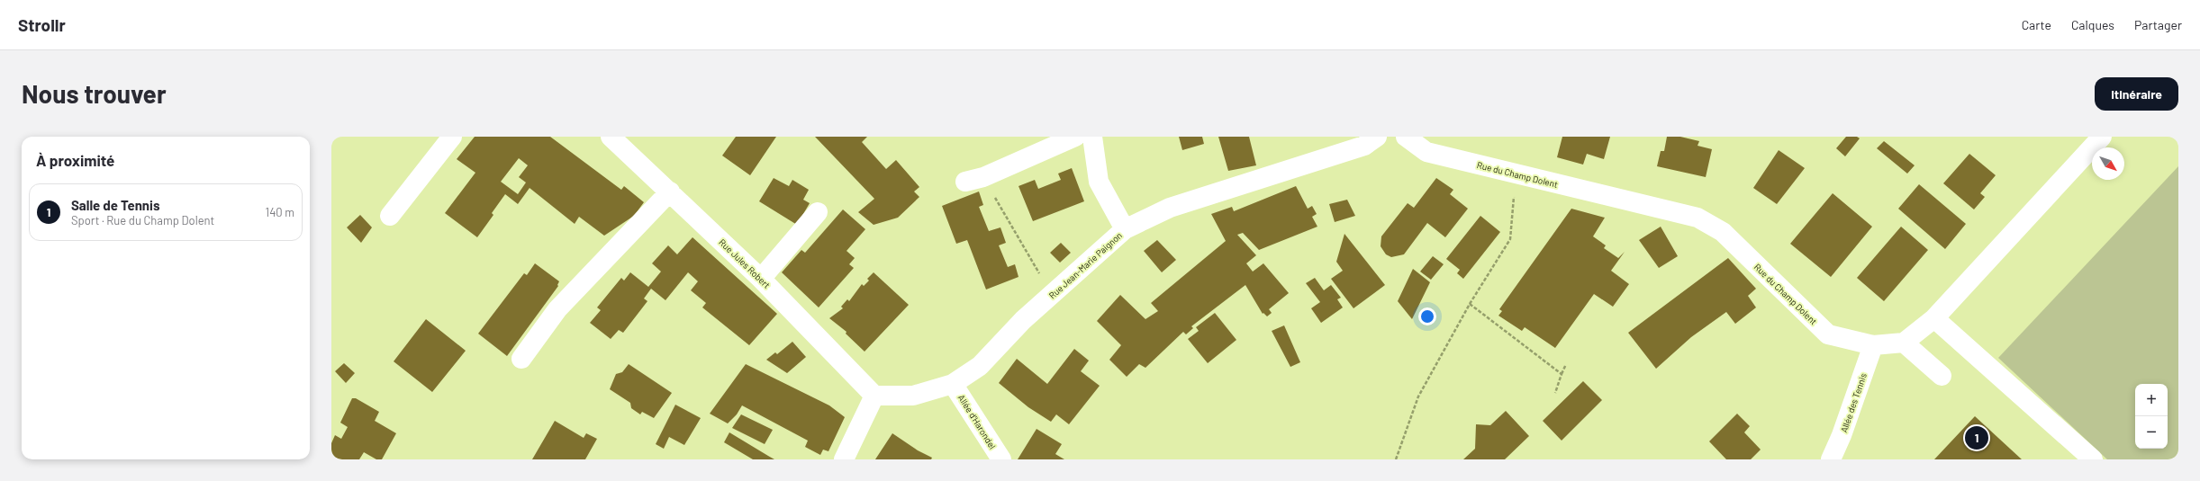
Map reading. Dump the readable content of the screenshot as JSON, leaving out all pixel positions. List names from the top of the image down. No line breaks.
{"streets":{"street":["Rue du Champ Dolent","Rue Jules Robert","Rue Jean-Marie Paignon","Allée des Tennis","Allée d'Harondel"]},"crossings":[["Rue du Champ Dolent","Allée des Tennis"],["Rue Jules Robert","Rue Jean-Marie Paignon"],["Rue Jean-Marie Paignon","Allée d'Harondel"]],"north":"bottom right","page":{"header":"Strollr","nav":["Carte","Calques","Partager"],"buttons":"Itinéraire","title":"Nous trouver","heading":"À proximité","list":[{"mark":"1","name":"Salle de Tennis","note":"Sport · Rue du Champ Dolent","value":"140 m"}],"map_buttons":["+","−"],"pins":"1"}}
